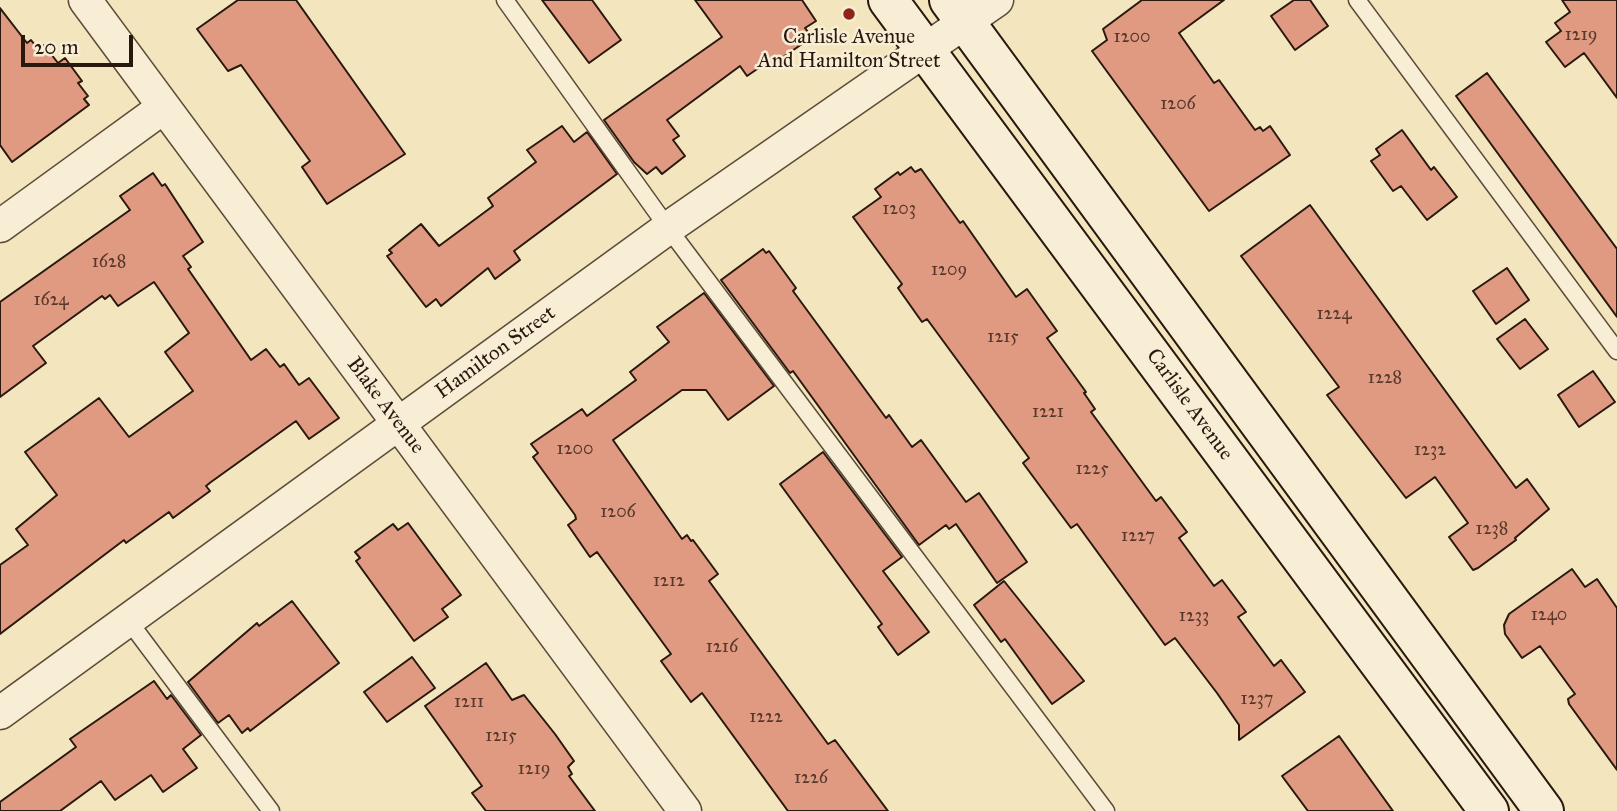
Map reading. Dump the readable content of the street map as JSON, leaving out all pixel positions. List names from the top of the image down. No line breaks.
{"streets":{"street":["Hamilton Street","Carlisle Avenue","Blake Avenue"]},"crossings":[["Hamilton Street","Carlisle Avenue"],["Hamilton Street","Blake Avenue"]],"places":["Carlisle Avenue And Hamilton Street"],"house_numbers":["1219","1200","1206","1203","1628","1209","1624","1224","1215","1228","1221","1200","1232","1225","1206","1238","1227","1212","1240","1233","1216","1237","1211","1222","1215","1219","1226"],"scale_bar":"20 m"}
